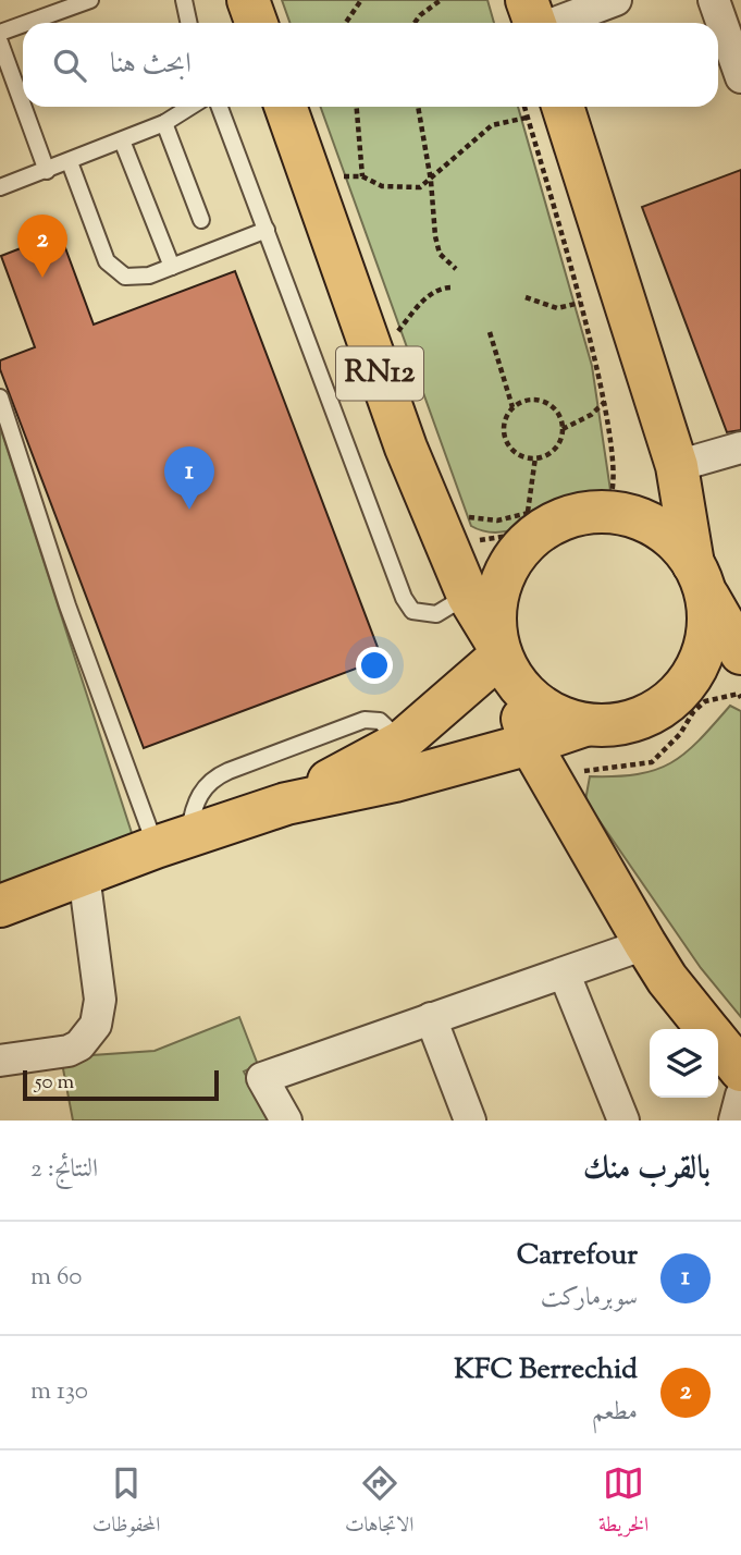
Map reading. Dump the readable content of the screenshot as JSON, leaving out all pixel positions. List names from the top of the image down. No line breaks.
{"streets":{"main road":["RN12"]},"scale_bar":"50 m","page":{"search":"ابحث هنا","pins":["2","1"],"scale":"50 m","heading":["بالقرب منك","النتائج: 2"],"list":[{"mark":"1","name":"Carrefour","note":"سوبرماركت","value":"60 m"},{"mark":"2","name":"KFC Berrechid","note":"مطعم","value":"130 m"}],"nav":["الخريطة","الاتجاهات","المحفوظات"]}}
